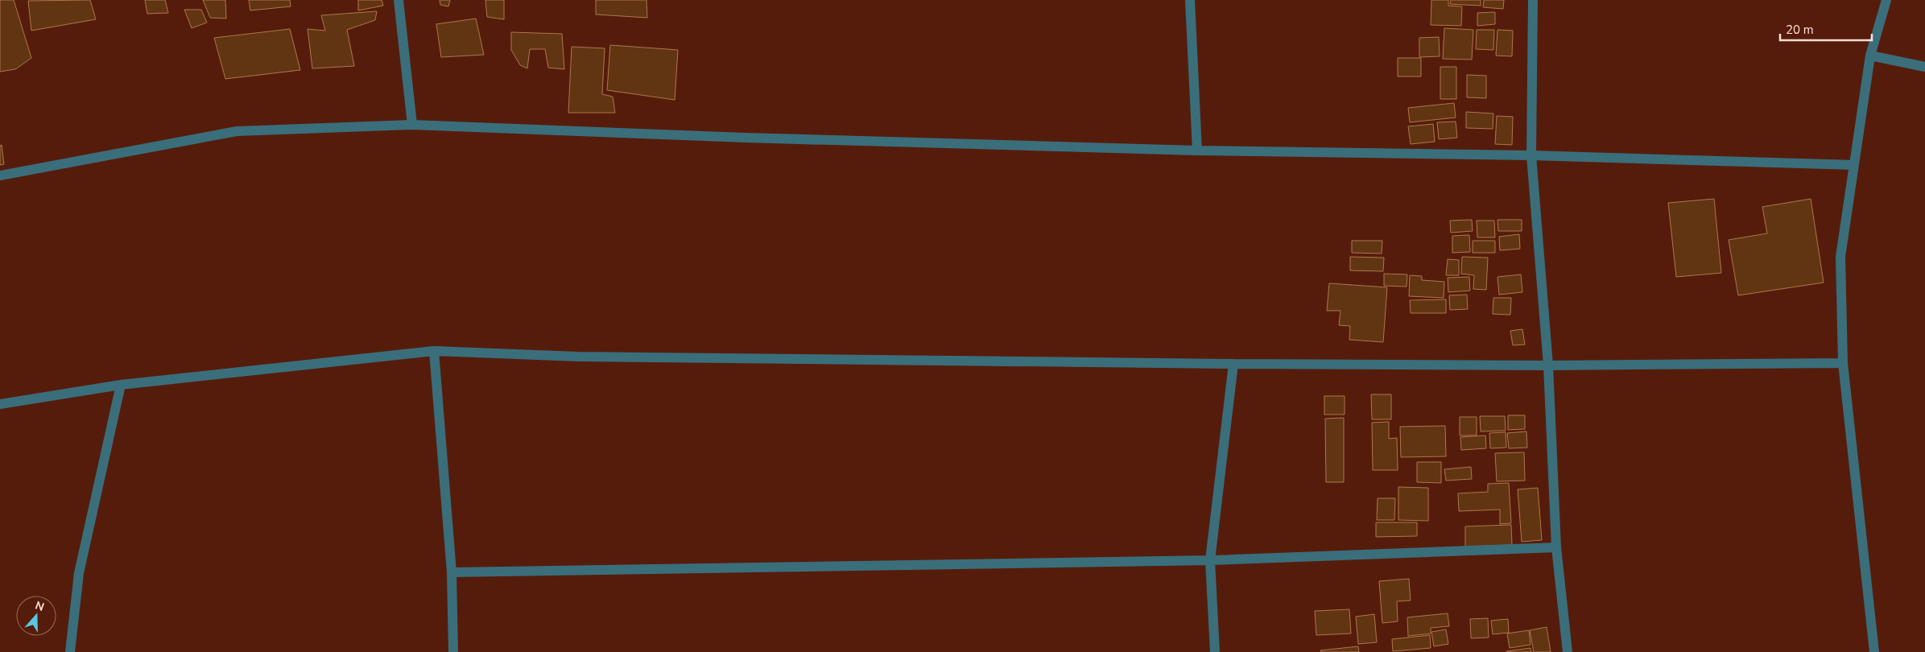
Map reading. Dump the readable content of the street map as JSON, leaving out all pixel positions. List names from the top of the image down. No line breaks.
{"scale_bar":"20 m","north":"top"}
